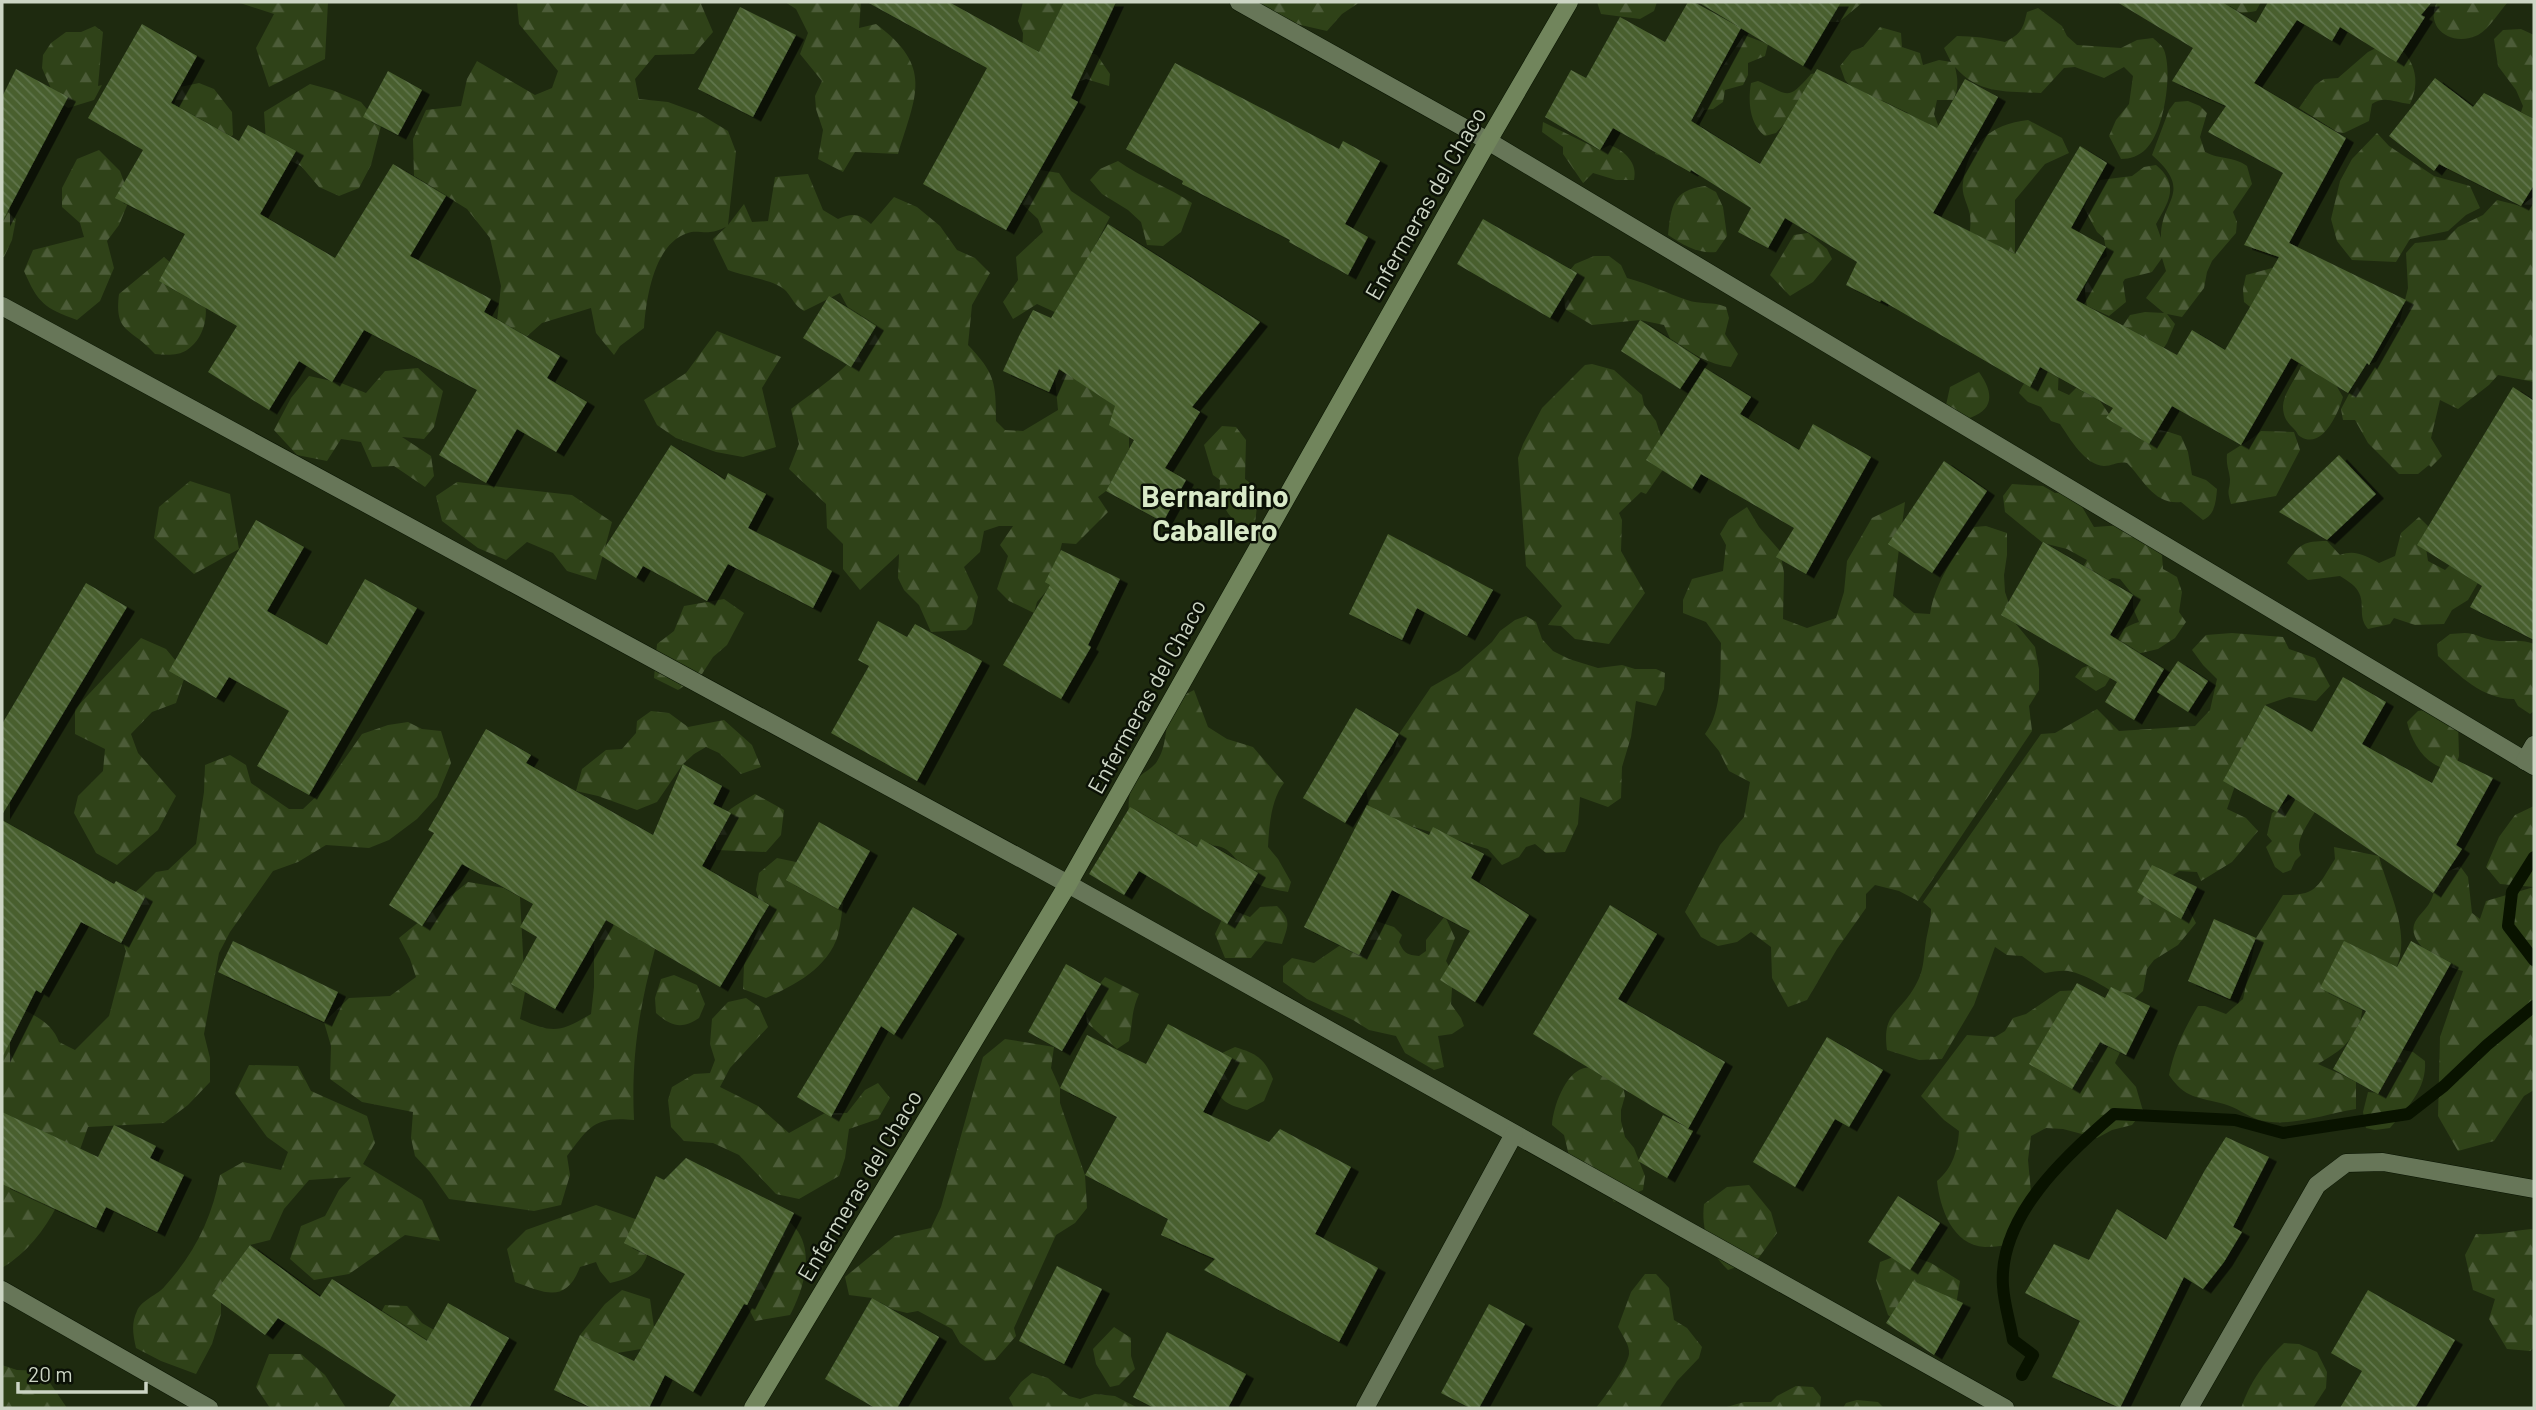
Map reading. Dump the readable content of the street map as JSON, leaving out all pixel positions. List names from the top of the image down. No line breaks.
{"streets":{"main road":["Enfermeras del Chaco"]},"districts":["Bernardino Caballero"],"scale_bar":"20 m"}
